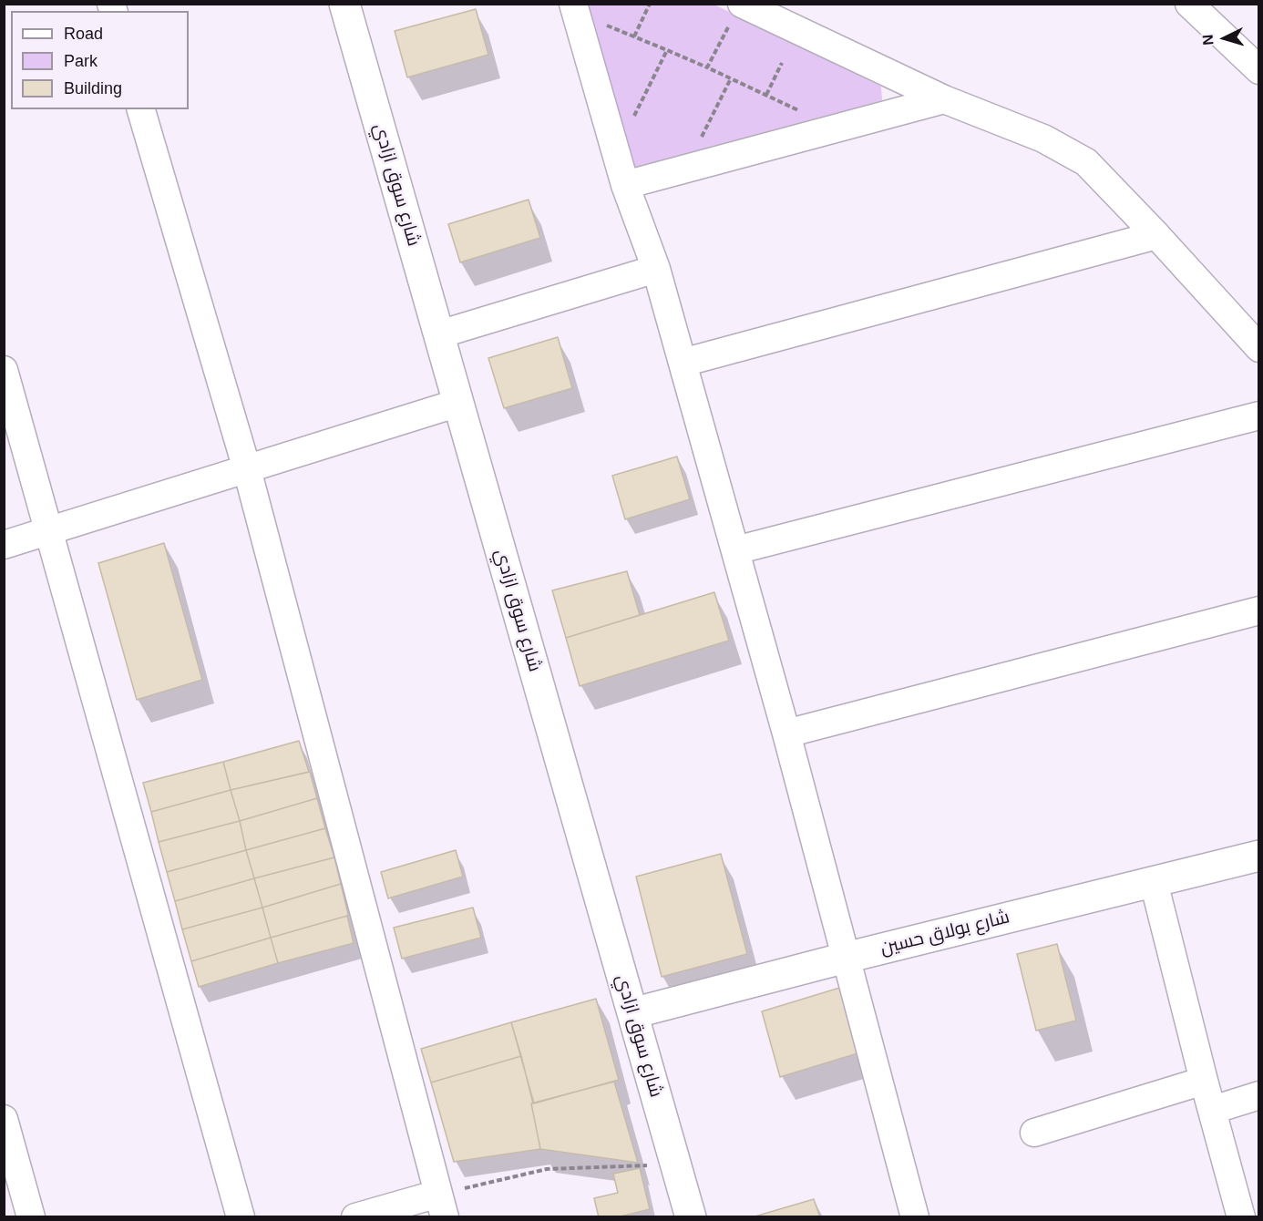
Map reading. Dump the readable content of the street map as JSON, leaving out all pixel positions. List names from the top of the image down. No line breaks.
{"streets":{"street":["شارع سوق ازادي","شارع بولاق حسين"]},"crossings":[["شارع سوق ازادي","شارع بولاق حسين"]],"legend":["Road","Park","Building"],"north":"left"}
